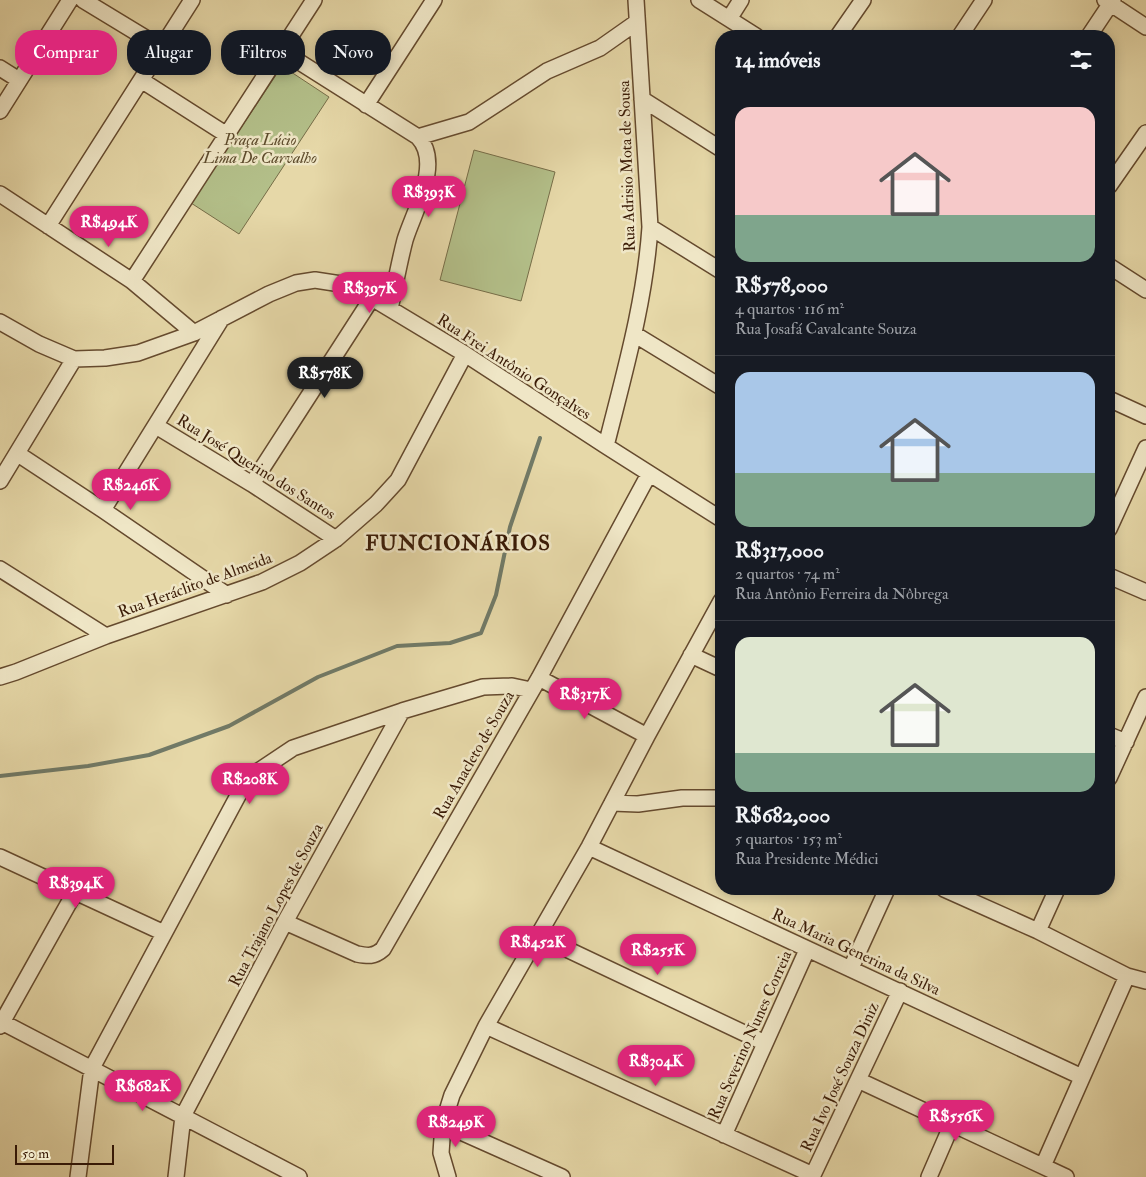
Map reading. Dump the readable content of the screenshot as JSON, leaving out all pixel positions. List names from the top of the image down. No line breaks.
{"streets":{"street":["Rua Adrisio Mota de Sousa","Rua Frei Antônio Gonçalves","Rua José Querino dos Santos","Rua Heráclito de Almeida","Rua Anacleto de Souza","Rua Trajano Lopes de Souza","Rua Maria Generina da Silva","Rua Severino Nunes Correia","Rua Ivo José Souza Diniz"]},"crossings":[["Rua Adrisio Mota de Sousa","Rua Frei Antônio Gonçalves"],["Rua Frei Antônio Gonçalves","Rua Heráclito de Almeida"],["Rua Frei Antônio Gonçalves","Rua Anacleto de Souza"],["Rua José Querino dos Santos","Rua Heráclito de Almeida"],["Rua Anacleto de Souza","Rua Trajano Lopes de Souza"],["Rua Maria Generina da Silva","Rua Severino Nunes Correia"],["Rua Maria Generina da Silva","Rua Ivo José Souza Diniz"]],"districts":["FUNCIONÁRIOS"],"parks":["Praça Lúcio Lima De Carvalho"],"scale_bar":"50 m","page":{"chip":["Comprar","Alugar","Filtros","Novo"],"heading":"14 imóveis","list":[{"name":"R$578,000","note":"4 quartos · 116 m² · Rua Josafá Cavalcante Souza"},{"name":"R$317,000","note":"2 quartos · 74 m² · Rua Antônio Ferreira da Nôbrega"},{"name":"R$682,000","note":"5 quartos · 153 m² · Rua Presidente Médici"}],"price":["R$393K","R$494K","R$397K","R$578K","R$246K","R$317K","R$208K","R$394K","R$452K","R$255K","R$304K","R$682K","R$556K","R$249K"],"scale":"50 m"}}
